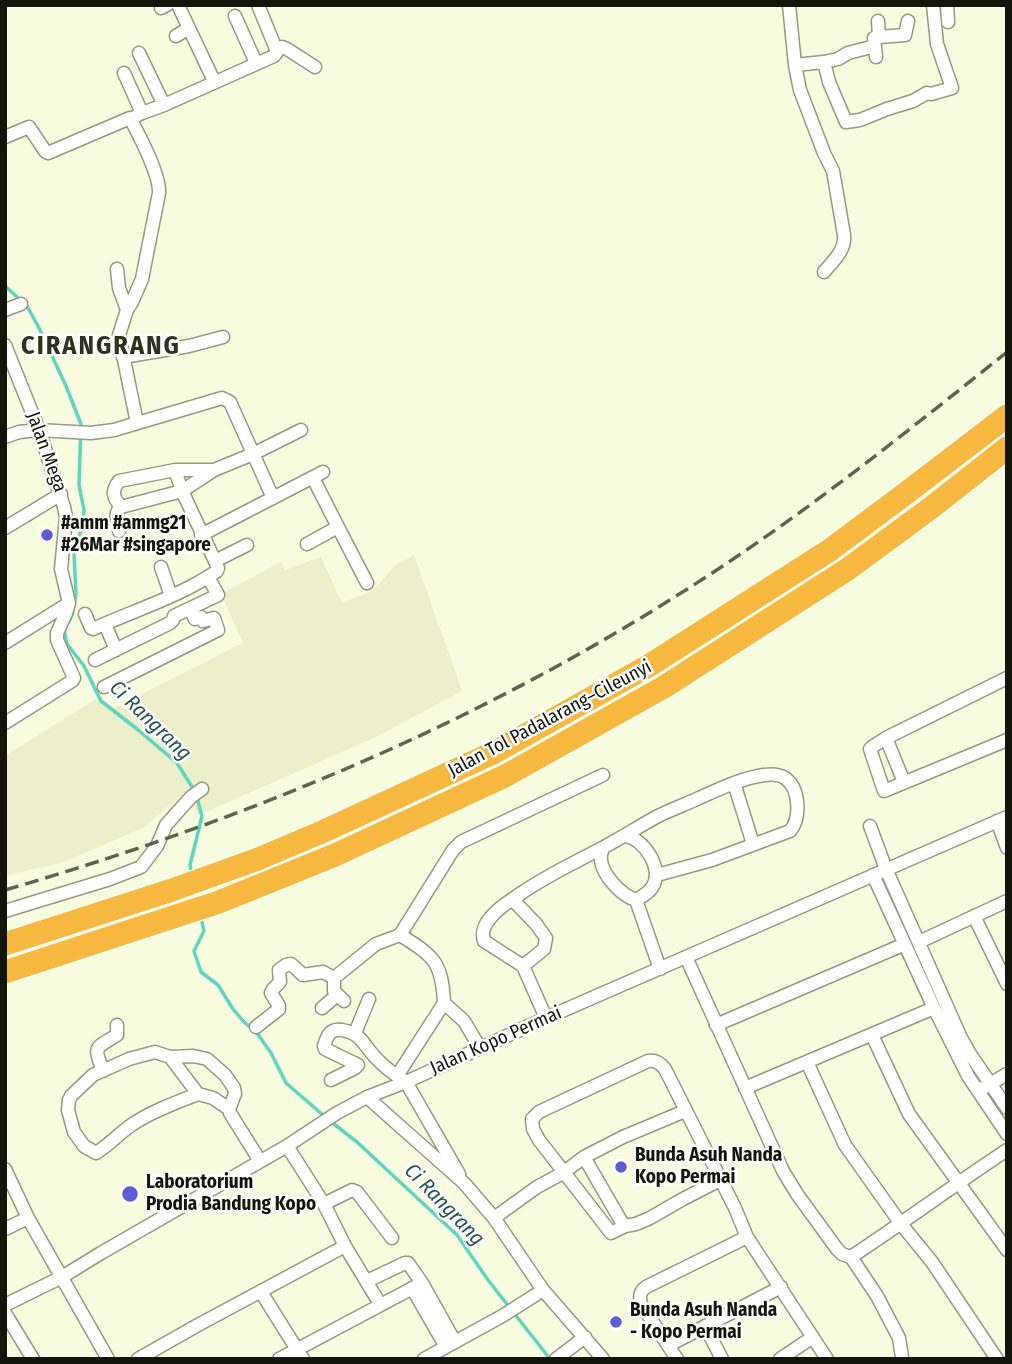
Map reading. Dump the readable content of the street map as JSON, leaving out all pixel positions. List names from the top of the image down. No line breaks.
{"streets":{"highway":["Jalan Tol Padalarang–Cileunyi"],"street":["Jalan Mega","Jalan Kopo Permai"]},"districts":["CIRANGRANG"],"water":["Ci Rangrang"],"places":["#amm #ammg21 #26Mar #singapore","Bunda Asuh Nanda Kopo Permai","Laboratorium Prodia Bandung Kopo","Bunda Asuh Nanda - Kopo Permai"]}
